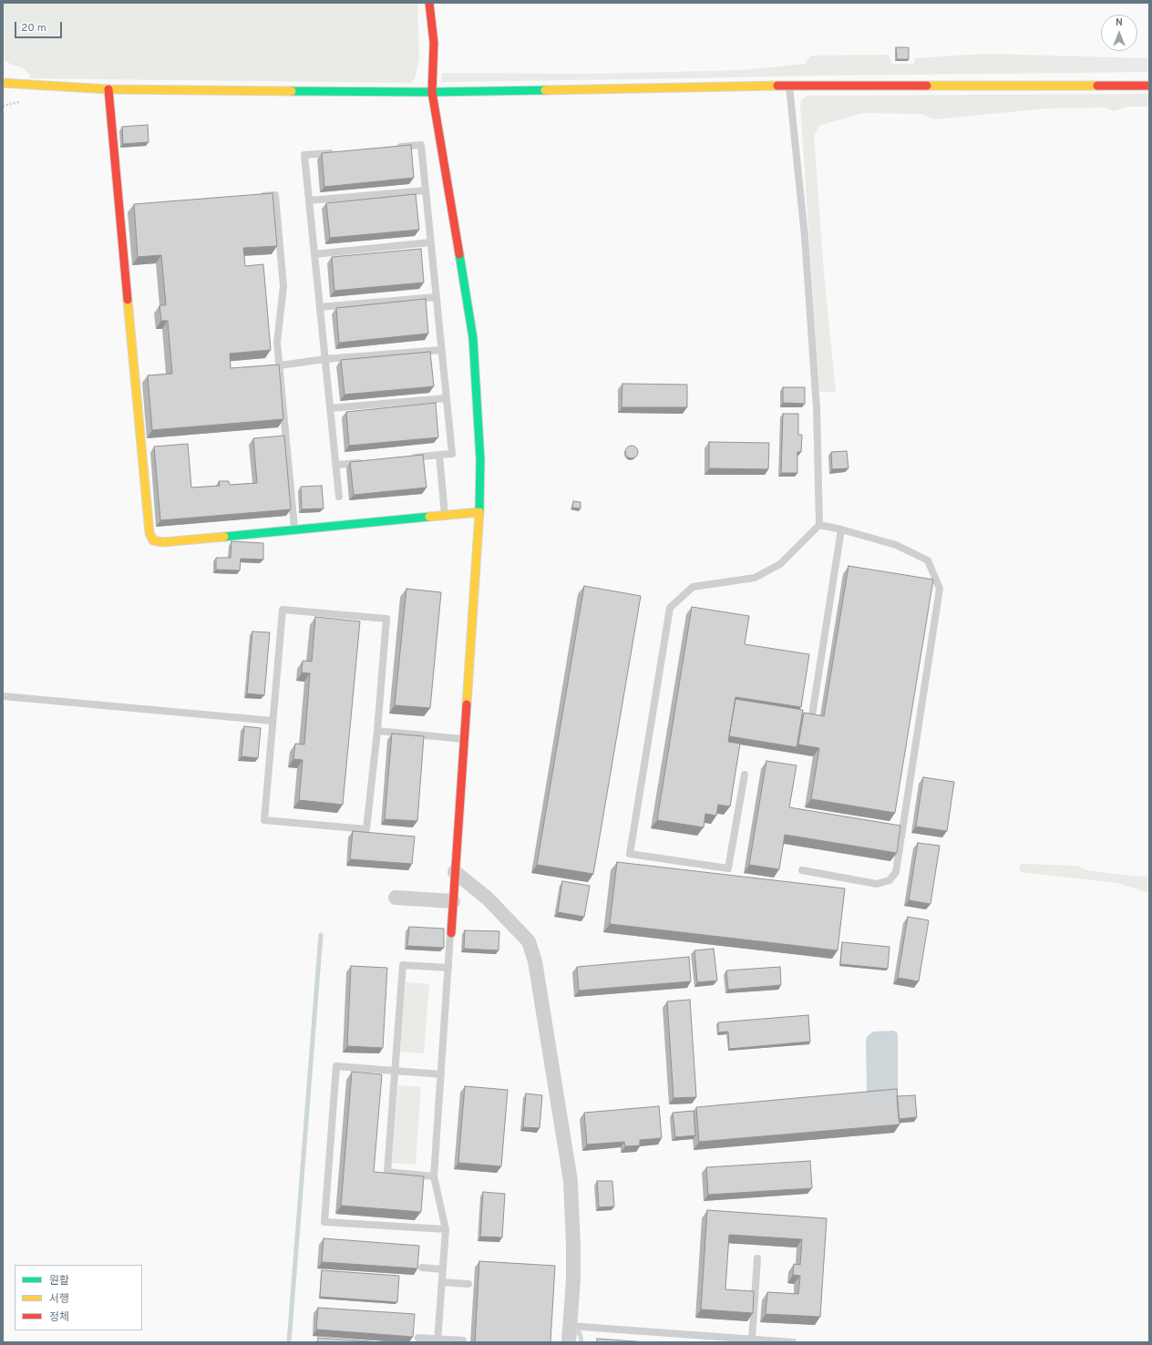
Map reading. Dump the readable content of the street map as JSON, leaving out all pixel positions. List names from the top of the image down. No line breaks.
{"legend":["원활","서행","정체"],"scale_bar":"20 m","north":"top"}
